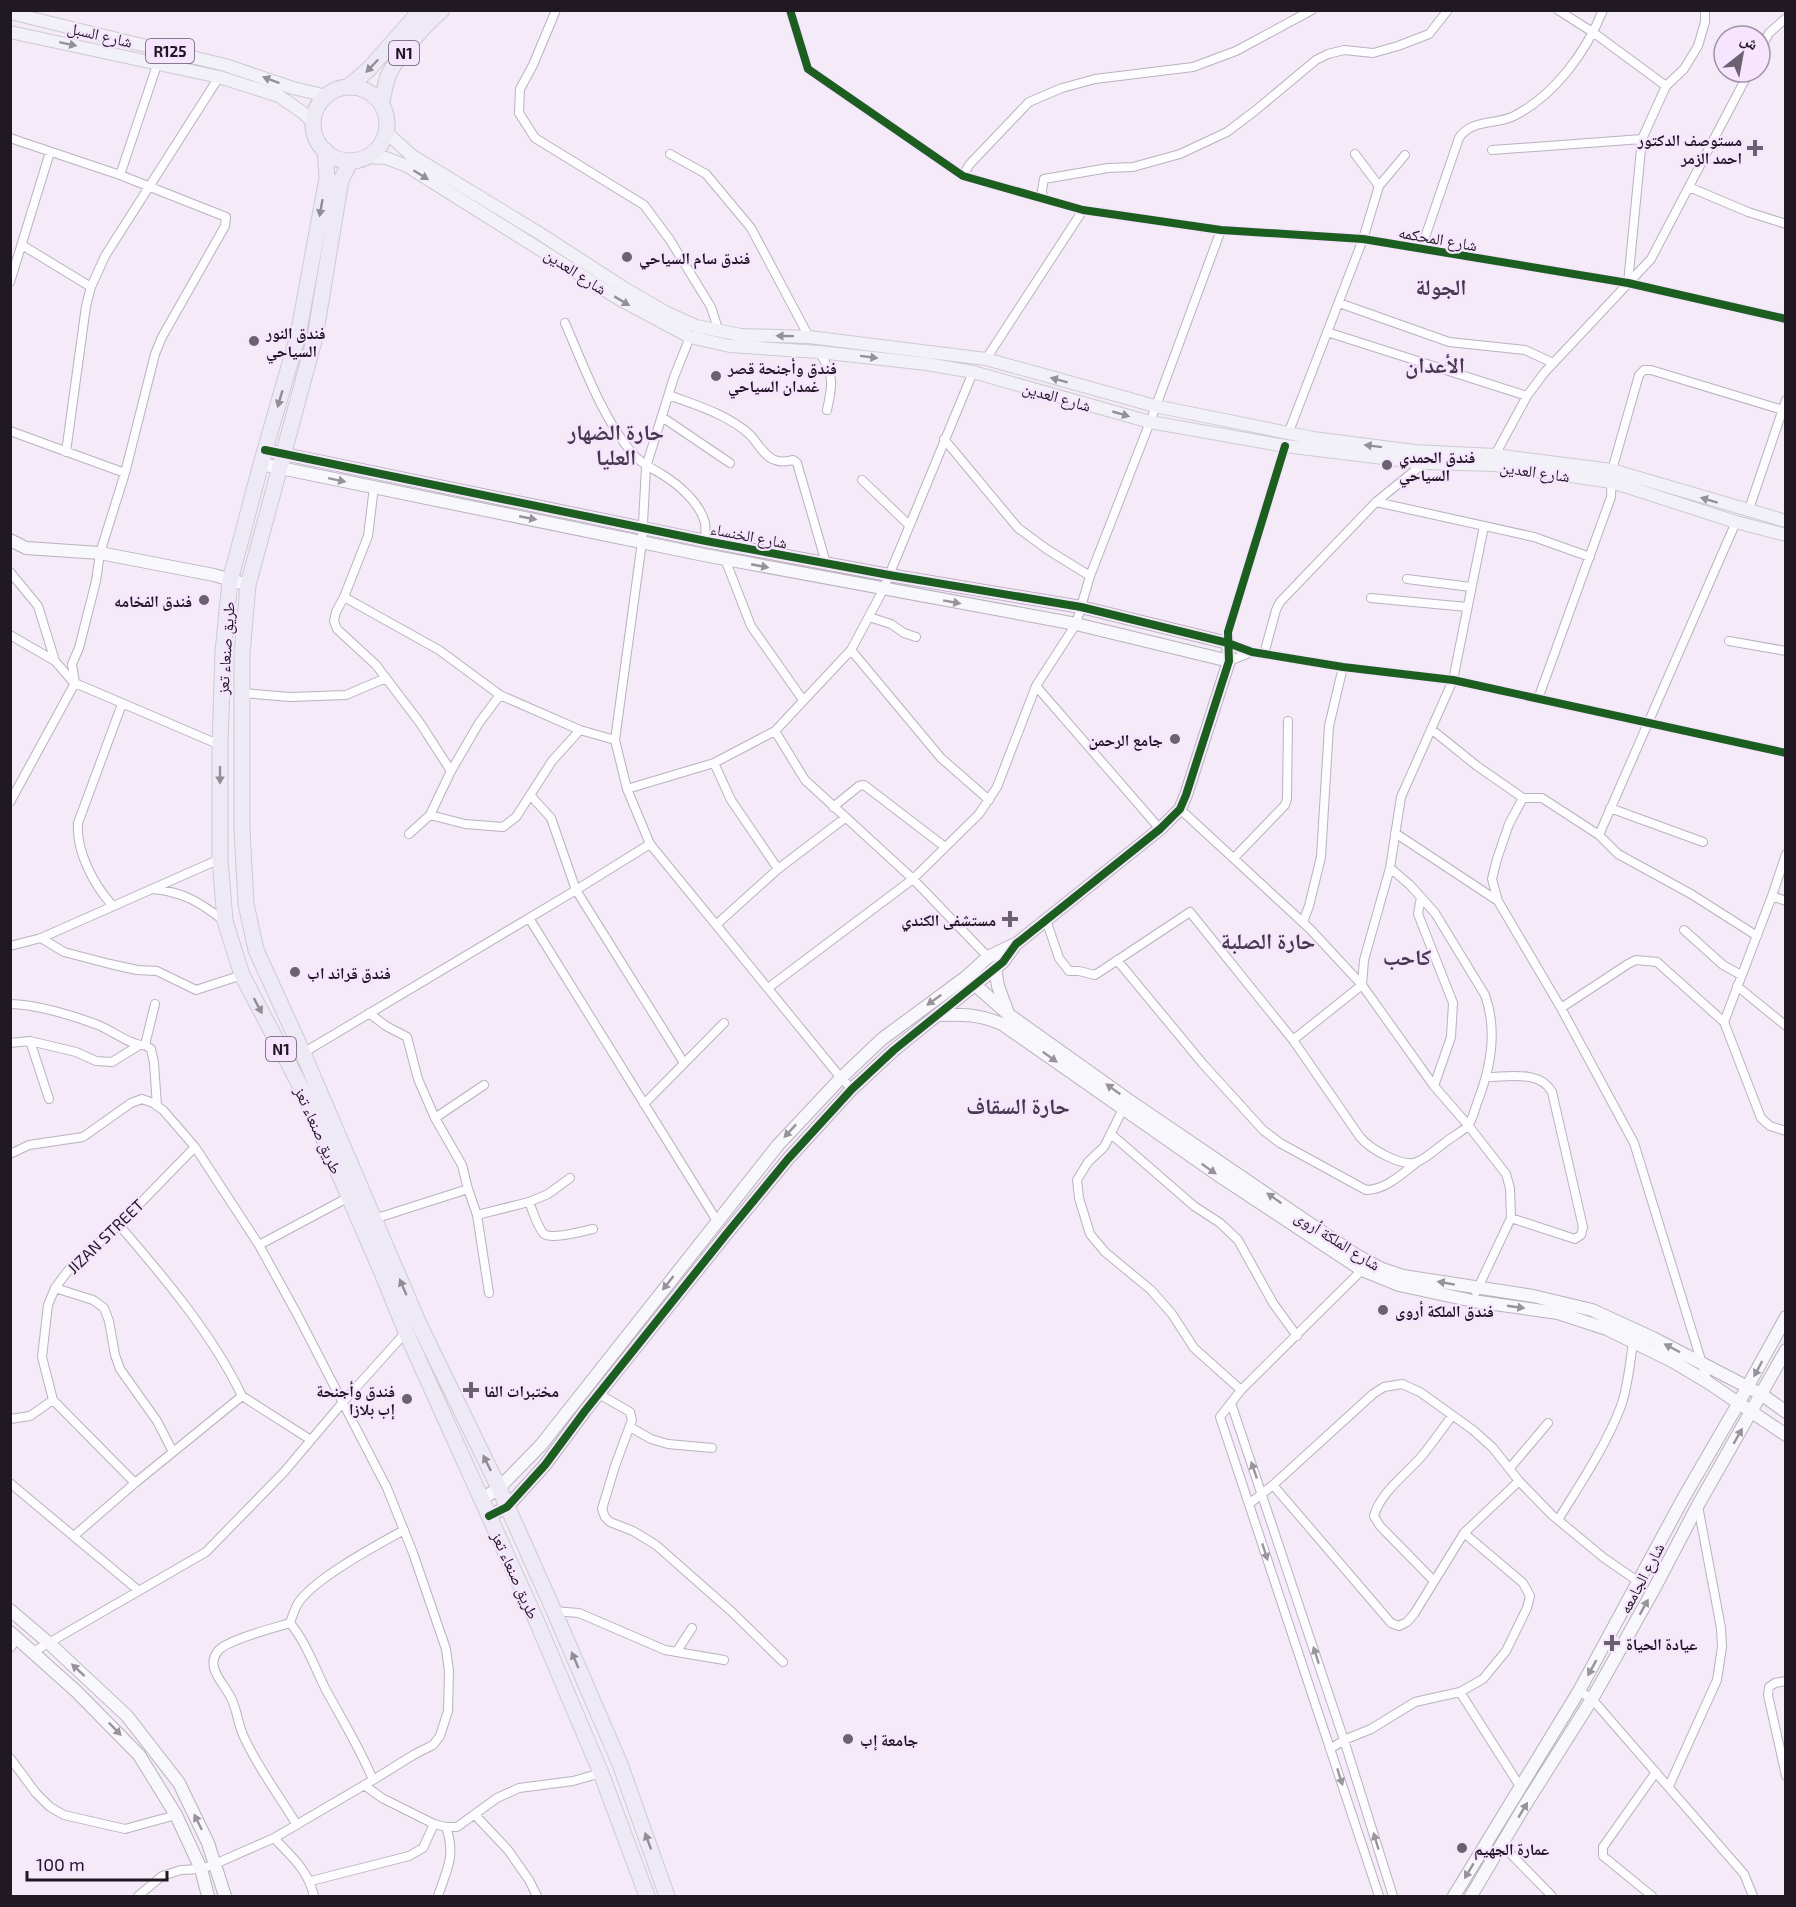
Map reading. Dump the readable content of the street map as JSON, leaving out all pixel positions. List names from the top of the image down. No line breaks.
{"streets":{"highway":["N1","طريق صنعاء تعز"],"main road":["شارع السبل","R125","شارع العدين"],"street":["شارع المحكمه","شارع الخنساء","JIZAN STREET","شارع الملكة أروى","شارع الجامعه"]},"crossings":[["شارع السبل","N1"],["شارع السبل","شارع العدين"],["شارع السبل","طريق صنعاء تعز"],["N1","شارع العدين"],["N1","طريق صنعاء تعز"],["شارع العدين","طريق صنعاء تعز"],["شارع الخنساء","طريق صنعاء تعز"],["شارع الملكة أروى","شارع الجامعه"]],"districts":["الجولة","الأعدان","حارة الضهار العليا","حارة الصلبة","كاحب","حارة السقاف"],"places":{"health":["مستوصف الدكتور احمد الزمر","مستشفى الكندي","مختبرات الفا","عيادة الحياة"],"other":["فندق سام السياحي","فندق النور السياحي","فندق وأجنحة قصر غمدان السياحي","فندق الحمدي السياحي","فندق الفخامه","جامع الرحمن","فندق قراند اب","فندق الملكة أروى","فندق وأجنحة إب بلازا","جامعة إب","عمارة الجهيم"]},"scale_bar":"100 m","north":"top right"}
